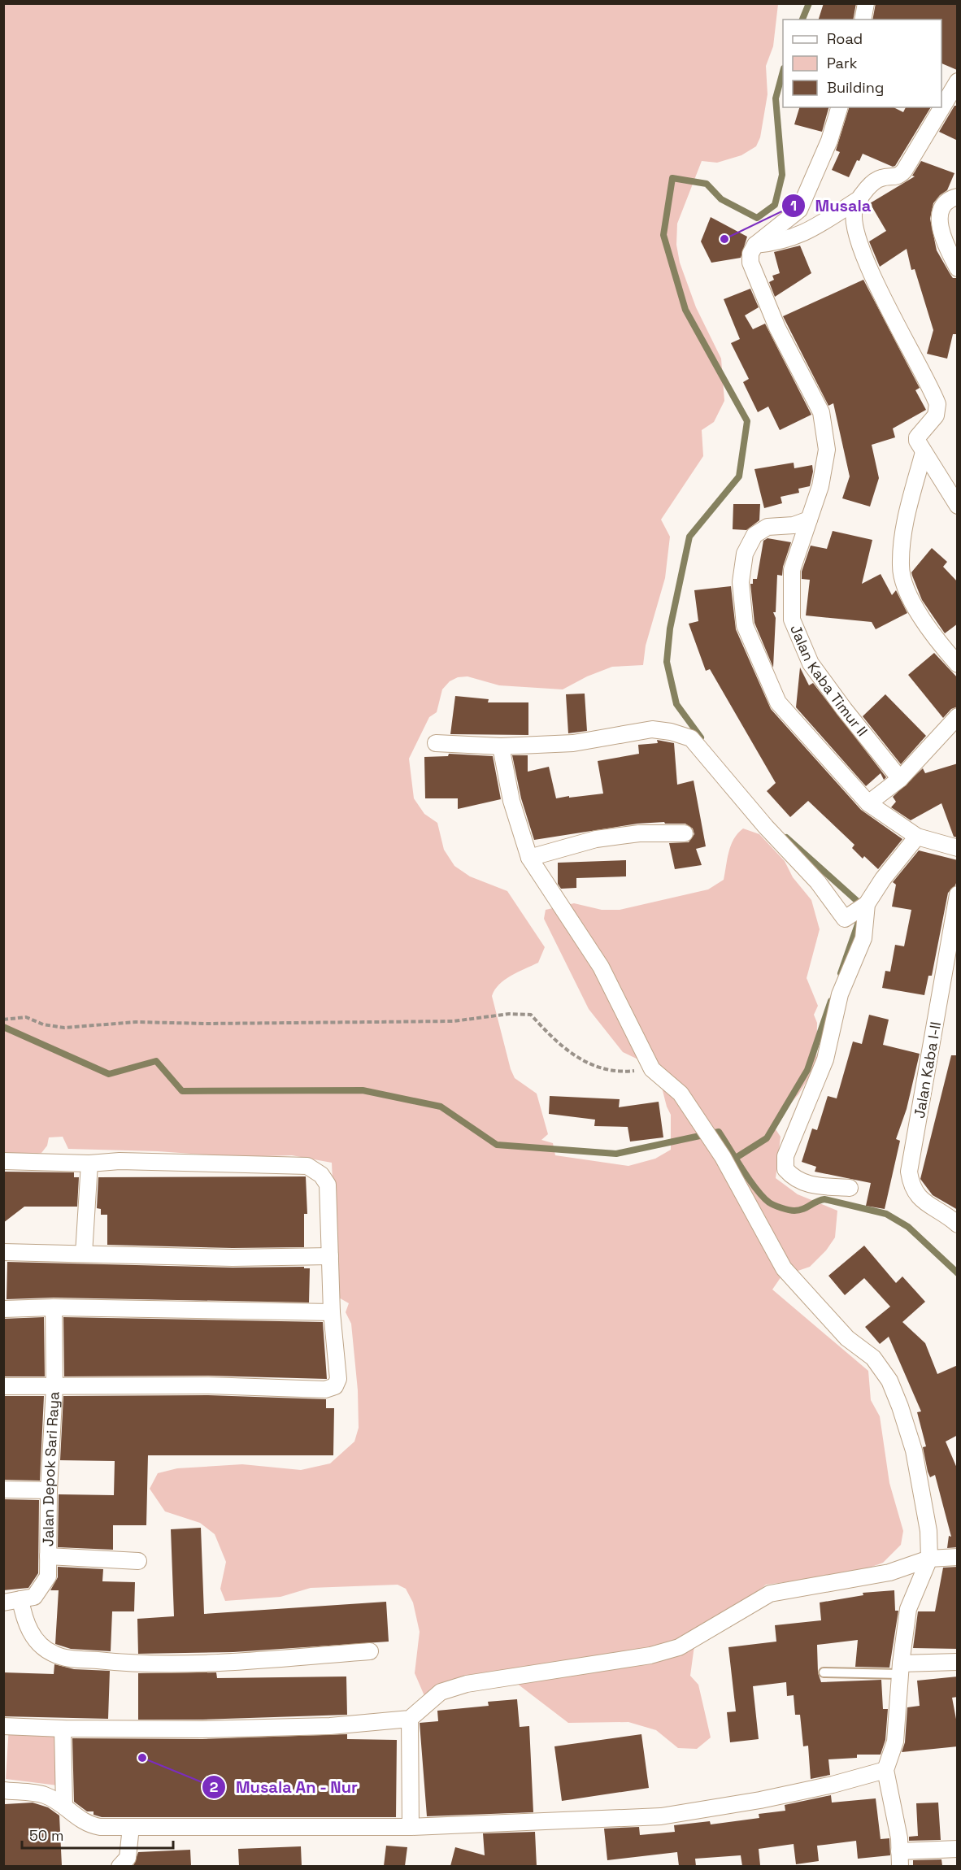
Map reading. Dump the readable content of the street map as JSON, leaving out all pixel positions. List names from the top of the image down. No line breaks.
{"streets":{"street":["Jalan Kaba Timur II","Jalan Kaba I-II","Jalan Depok Sari Raya"]},"places":["Musala","Musala An - Nur"],"legend":["Road","Park","Building"],"scale_bar":"50 m"}
